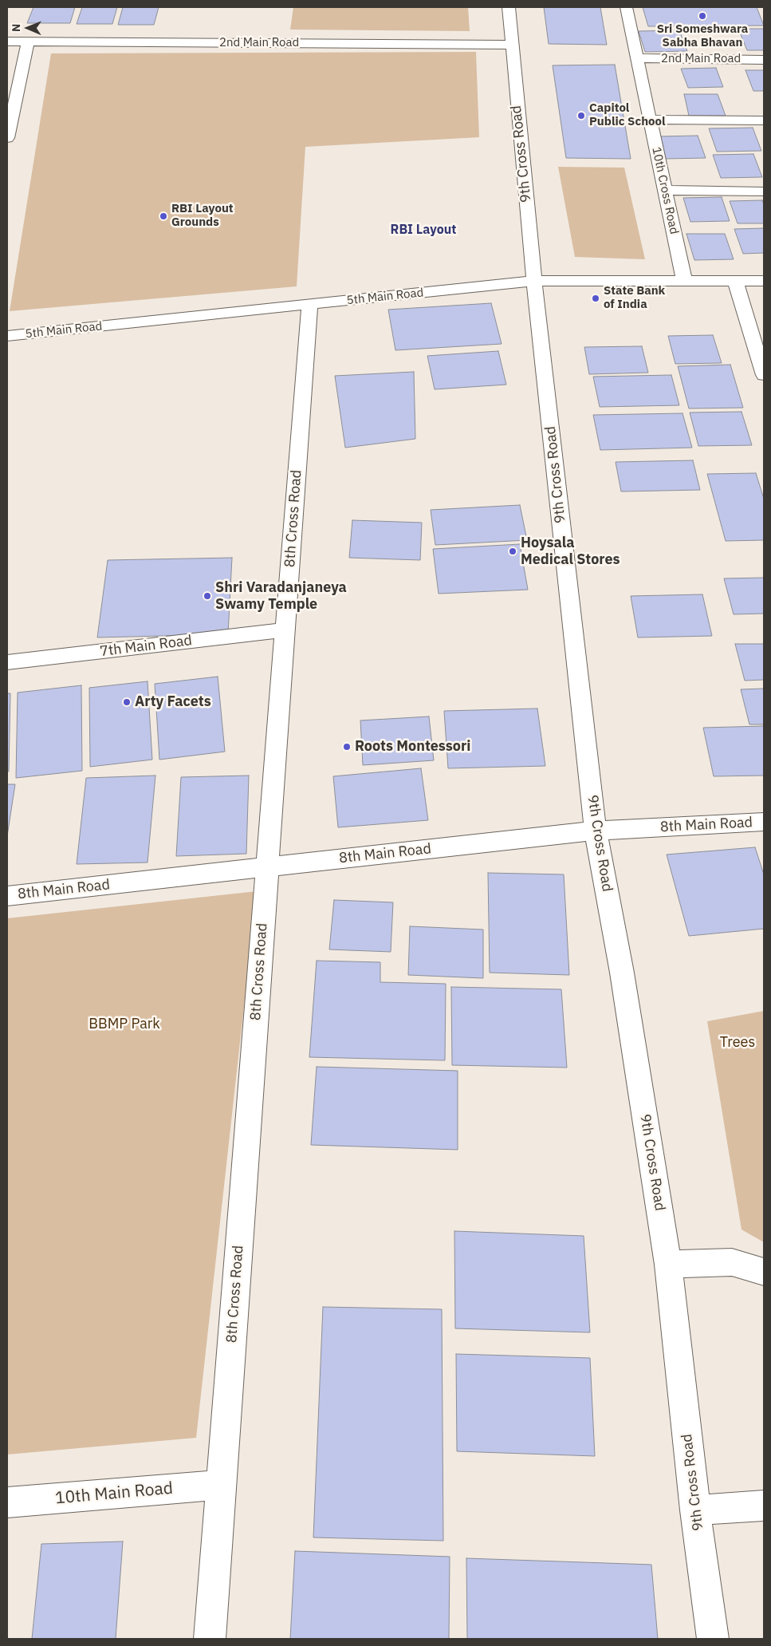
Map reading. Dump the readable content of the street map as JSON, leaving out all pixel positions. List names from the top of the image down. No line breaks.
{"streets":{"street":["2nd Main Road","9th Cross Road","10th Cross Road","5th Main Road","8th Cross Road","7th Main Road","8th Main Road","10th Main Road"]},"crossings":[["2nd Main Road","9th Cross Road"],["2nd Main Road","10th Cross Road"],["9th Cross Road","5th Main Road"],["9th Cross Road","8th Main Road"],["10th Cross Road","5th Main Road"],["5th Main Road","8th Cross Road"],["8th Cross Road","7th Main Road"],["8th Cross Road","8th Main Road"],["8th Cross Road","10th Main Road"]],"districts":["RBI Layout"],"parks":["BBMP Park","Trees"],"places":["Sri Someshwara Sabha Bhavan","Capitol Public School","RBI Layout Grounds","State Bank of India","Hoysala Medical Stores","Shri Varadanjaneya Swamy Temple","Arty Facets","Roots Montessori"],"north":"left"}
